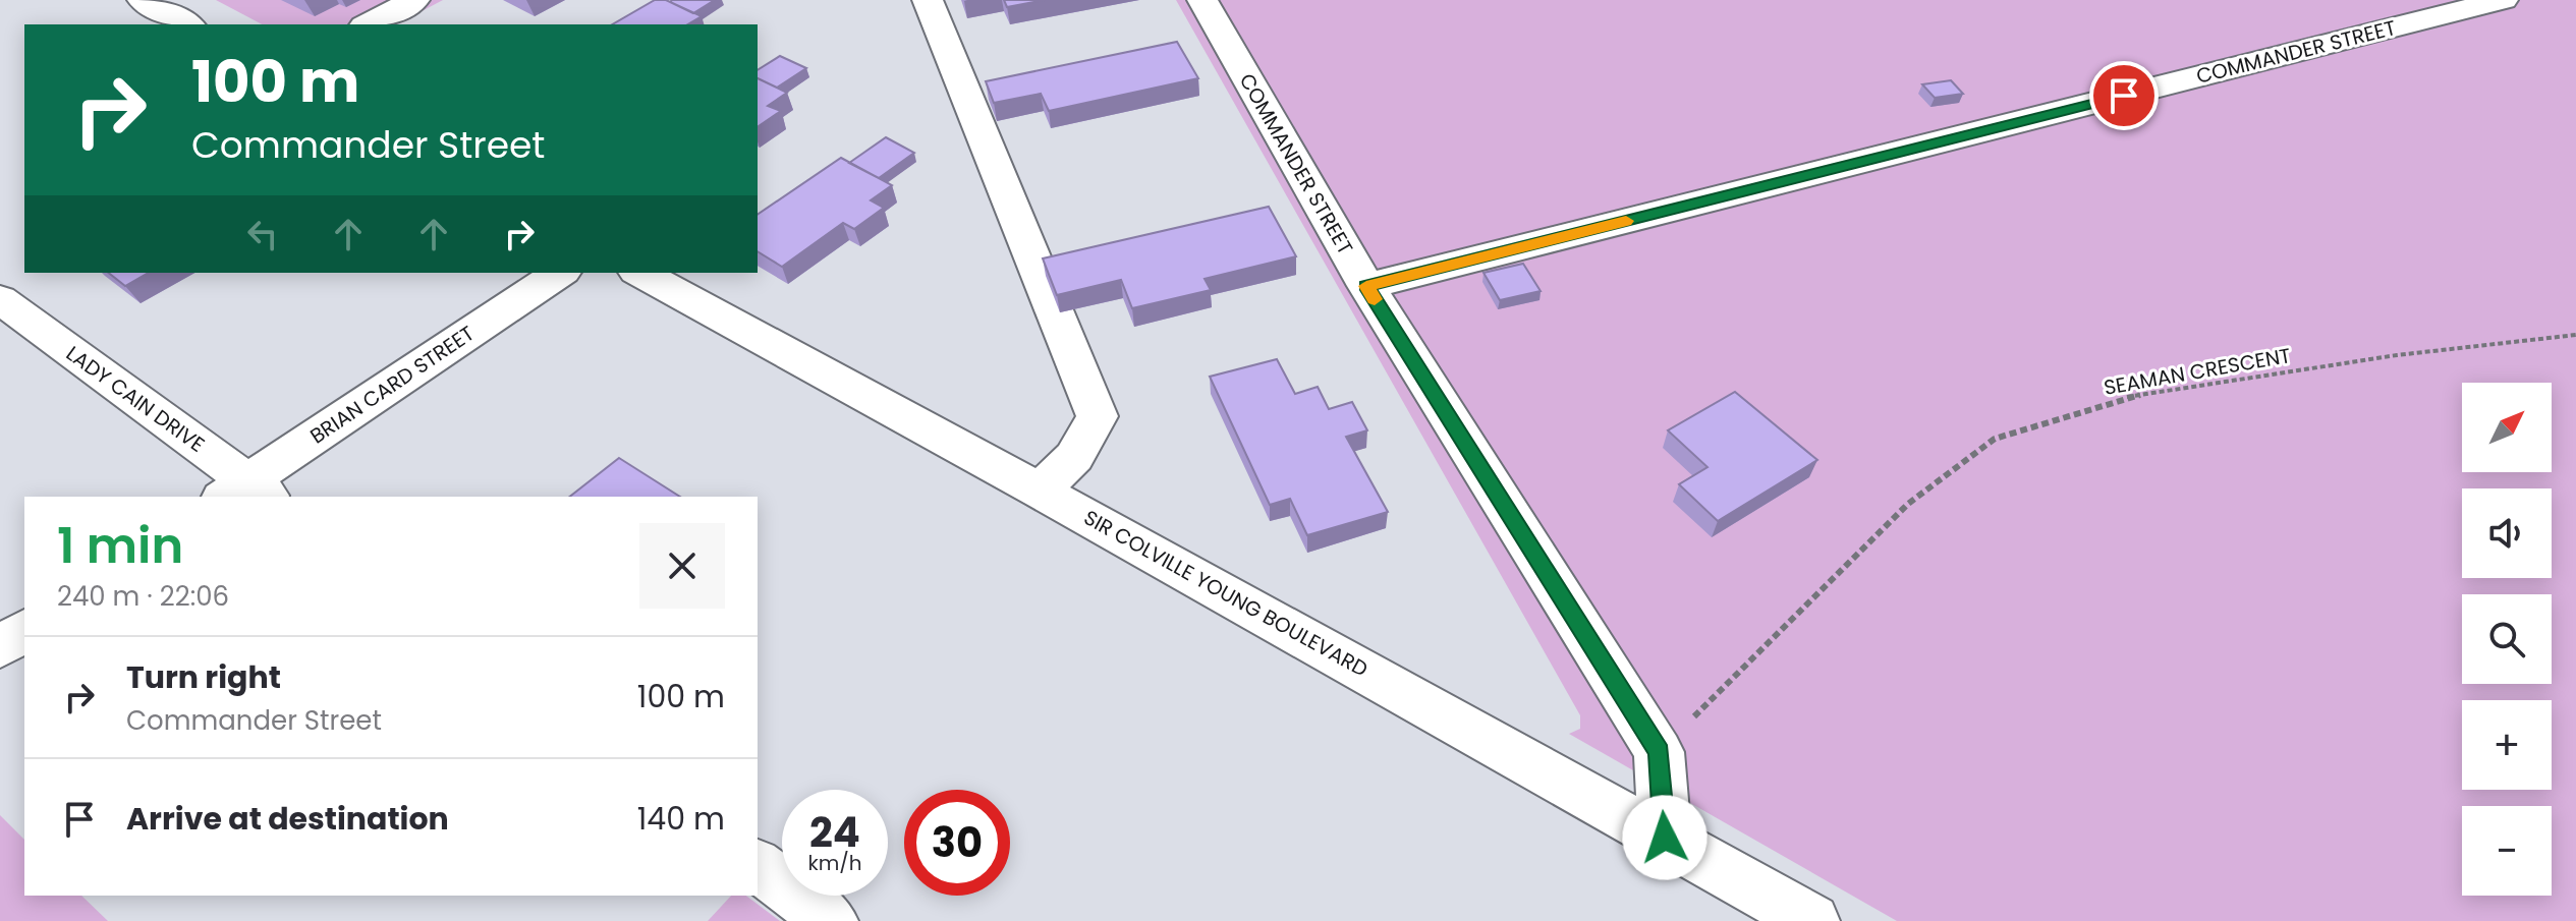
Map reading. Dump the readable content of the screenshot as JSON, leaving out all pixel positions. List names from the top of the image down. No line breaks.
{"streets":{"street":["COMMANDER STREET","BRIAN CARD STREET","LADY CAIN DRIVE","SIR COLVILLE YOUNG BOULEVARD"],"path":["SEAMAN CRESCENT"]},"crossings":[["BRIAN CARD STREET","LADY CAIN DRIVE"]],"north":"top right","page":{"turn":["100 m","Commander Street"],"map_buttons":["+","−"],"heading":["1 min","240 m · 22:06"],"list":[{"name":"Turn right","note":"Commander Street","value":"100 m"},{"name":"Arrive at destination","value":"140 m"}],"speed":"24 km/h","limit":"30"}}
